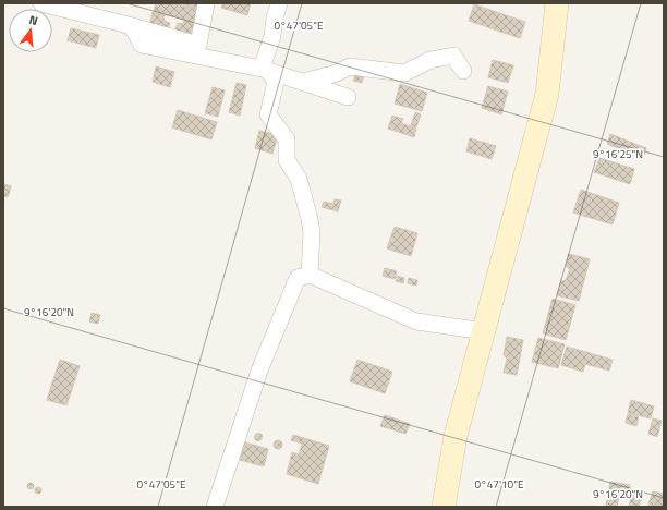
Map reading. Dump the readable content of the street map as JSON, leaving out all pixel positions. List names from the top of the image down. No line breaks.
{"north":"top","coordinates":["0°47'05\"E","9°16'25\"N","9°16'20\"N","0°47'10\"E"]}
